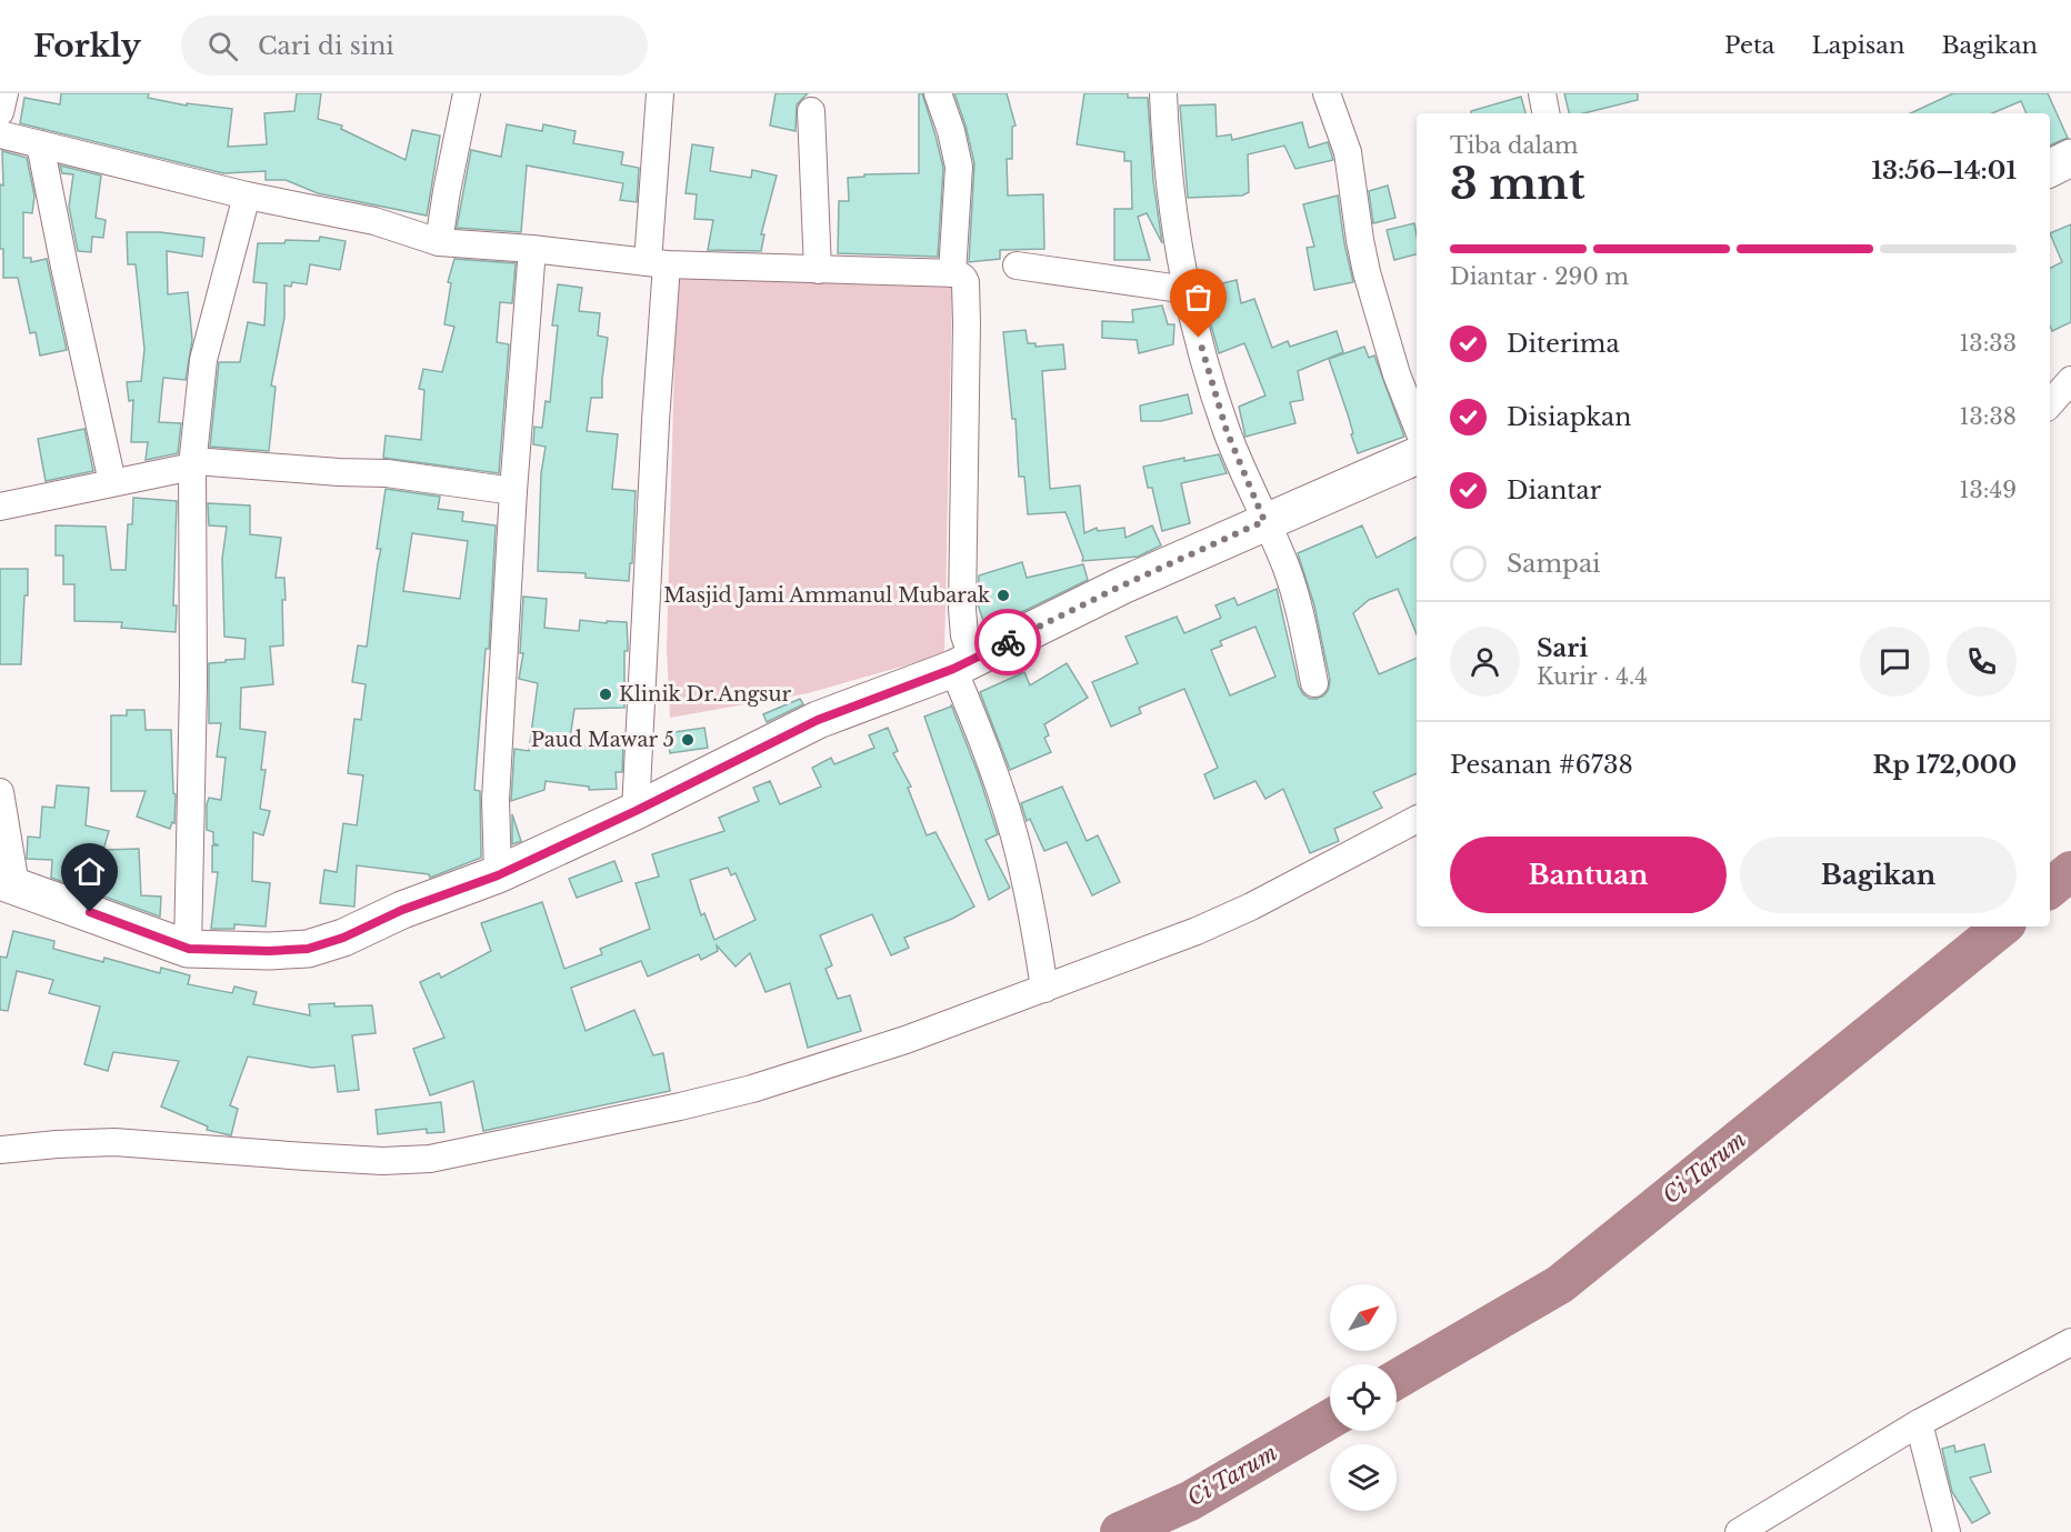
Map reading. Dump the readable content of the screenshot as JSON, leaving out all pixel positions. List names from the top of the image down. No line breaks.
{"water":["Ci Tarum"],"places":["Masjid Jami Ammanul Mubarak","Klinik Dr.Angsur","Paud Mawar 5"],"north":"top right","page":{"header":"Forkly","search":"Cari di sini","nav":["Peta","Lapisan","Bagikan"],"heading":["3 mnt","Tiba dalam","13:56–14:01"],"panel":["Sari","Kurir · 4.4","Pesanan #6738","Rp 172,000"],"bar":"Diantar · 290 m","list":[["Diterima","13:33"],["Disiapkan","13:38"],["Diantar","13:49"],"Sampai"],"buttons":["Bantuan","Bagikan"]}}
